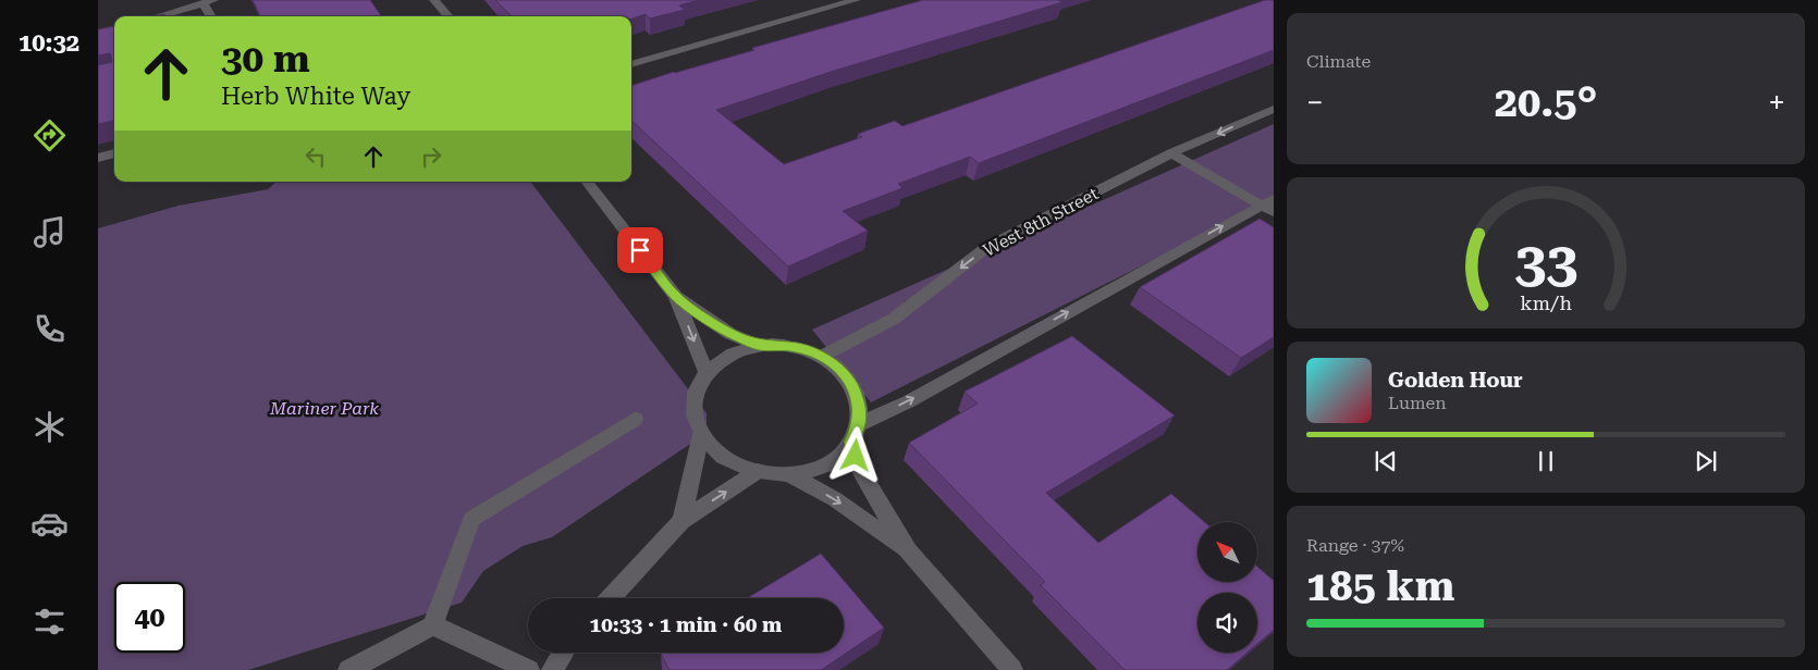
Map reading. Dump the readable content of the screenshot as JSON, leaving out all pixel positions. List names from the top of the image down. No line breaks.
{"streets":{"street":["West 8th Street"]},"parks":["Mariner Park"],"north":"top left","page":{"tabs":"10:32","tile":["Climate",["Range · 37%","185 km"]],"turn":["30 m","Herb White Way"],"heat":["−","20.5°","+"],"song":["Golden Hour","Lumen"],"limit":"40","trip":"10:33 · 1 min · 60 m","gauge":["33","km/h"]}}
